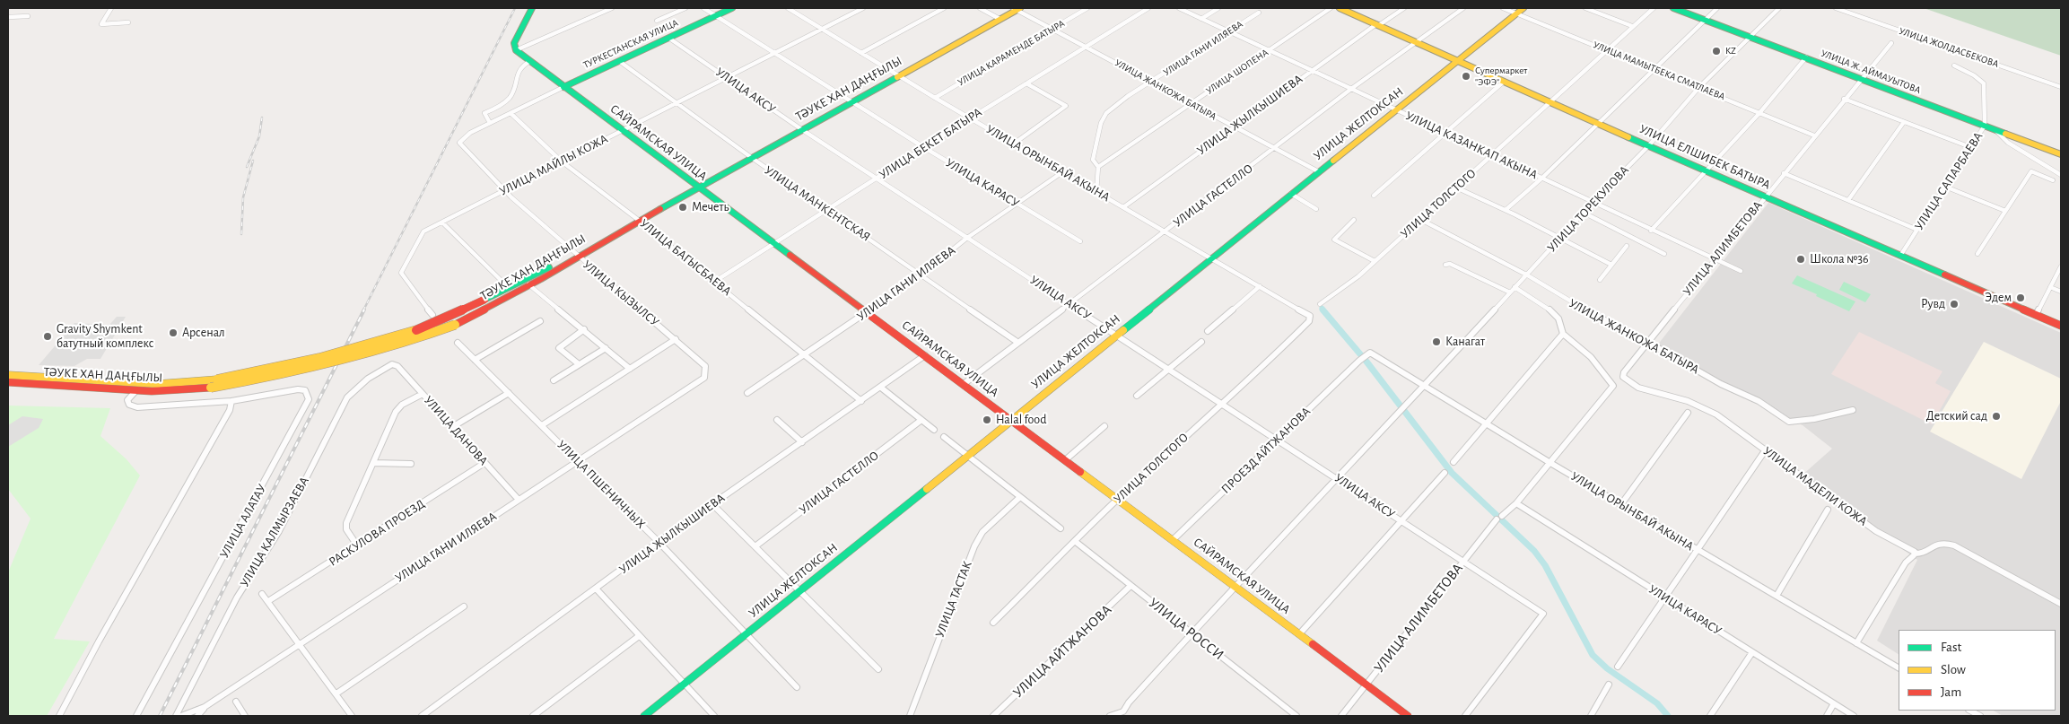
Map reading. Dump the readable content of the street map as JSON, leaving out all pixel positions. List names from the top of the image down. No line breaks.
{"streets":{"main road":["ТУРКЕСТАНСКАЯ УЛИЦА","УЛИЦА Ж. АЙМАУЫТОВА","ТӘУКЕ ХАН ДАҢҒЫЛЫ","УЛИЦА ЖЕЛТОКСАН","САЙРАМСКАЯ УЛИЦА","УЛИЦА ЕЛШИБЕК БАТЫРА"],"street":["УЛИЦА ЖОЛДАСБЕКОВА","УЛИЦА ГАНИ ИЛЯЕВА","УЛИЦА КАРАМЕНДЕ БАТЫРА","УЛИЦА МАМЫТБЕКА СМАТЛАЕВА","УЛИЦА ШОПЕНА","УЛИЦА ЖАНКОЖА БАТЫРА","УЛИЦА АКСУ","УЛИЦА ЖЫЛКЫШИЕВА","УЛИЦА БЕКЕТ БАТЫРА","УЛИЦА КАЗАНКАП АКЫНА","УЛИЦА ОРЫНБАЙ АКЫНА","УЛИЦА МАЙЛЫ КОЖА","УЛИЦА САПАРБАЕВА","УЛИЦА КАРАСУ","УЛИЦА ГАСТЕЛЛО","УЛИЦА МАНКЕНТСКАЯ","УЛИЦА ТОЛСТОГО","УЛИЦА ТОРЕКУЛОВА","УЛИЦА АЛИМБЕТОВА","УЛИЦА БАГЫСБАЕВА","УЛИЦА КЫЗЫЛСУ","УЛИЦА ДАНОВА","ПРОЕЗД АЙТЖАНОВА","УЛИЦА ПШЕНИЧНЫХ","УЛИЦА МАДЕЛИ КОЖА","УЛИЦА АЛАТАУ","УЛИЦА КАЛМЫРЗАЕВА","РАСКУЛОВА ПРОЕЗД","УЛИЦА ТАСТАК","УЛИЦА РОССИ","УЛИЦА АЙТЖАНОВА"]},"crossings":[["ТУРКЕСТАНСКАЯ УЛИЦА","УЛИЦА АКСУ"],["ТУРКЕСТАНСКАЯ УЛИЦА","САЙРАМСКАЯ УЛИЦА"],["ТУРКЕСТАНСКАЯ УЛИЦА","УЛИЦА КАРАСУ"],["ТУРКЕСТАНСКАЯ УЛИЦА","УЛИЦА МАНКЕНТСКАЯ"],["УЛИЦА ГАНИ ИЛЯЕВА","УЛИЦА ШОПЕНА"],["УЛИЦА ГАНИ ИЛЯЕВА","УЛИЦА ЖАНКОЖА БАТЫРА"],["УЛИЦА ГАНИ ИЛЯЕВА","УЛИЦА АКСУ"],["УЛИЦА ГАНИ ИЛЯЕВА","САЙРАМСКАЯ УЛИЦА"],["УЛИЦА ГАНИ ИЛЯЕВА","УЛИЦА КАЗАНКАП АКЫНА"],["УЛИЦА ГАНИ ИЛЯЕВА","УЛИЦА ОРЫНБАЙ АКЫНА"],["УЛИЦА ГАНИ ИЛЯЕВА","УЛИЦА КАРАСУ"],["УЛИЦА ГАНИ ИЛЯЕВА","УЛИЦА МАНКЕНТСКАЯ"],["УЛИЦА ГАНИ ИЛЯЕВА","УЛИЦА БАГЫСБАЕВА"],["УЛИЦА ГАНИ ИЛЯЕВА","УЛИЦА КЫЗЫЛСУ"],["УЛИЦА ГАНИ ИЛЯЕВА","УЛИЦА ДАНОВА"],["УЛИЦА ГАНИ ИЛЯЕВА","УЛИЦА ПШЕНИЧНЫХ"],["УЛИЦА КАРАМЕНДЕ БАТЫРА","УЛИЦА ЖАНКОЖА БАТЫРА"],["УЛИЦА КАРАМЕНДЕ БАТЫРА","УЛИЦА ОРЫНБАЙ АКЫНА"],["УЛИЦА МАМЫТБЕКА СМАТЛАЕВА","УЛИЦА ЖЕЛТОКСАН"],["УЛИЦА МАМЫТБЕКА СМАТЛАЕВА","УЛИЦА ТОЛСТОГО"],["УЛИЦА МАМЫТБЕКА СМАТЛАЕВА","УЛИЦА ТОРЕКУЛОВА"],["УЛИЦА МАМЫТБЕКА СМАТЛАЕВА","УЛИЦА АЛИМБЕТОВА"],["УЛИЦА ШОПЕНА","УЛИЦА ЖАНКОЖА БАТЫРА"],["УЛИЦА ШОПЕНА","УЛИЦА КАЗАНКАП АКЫНА"],["УЛИЦА Ж. АЙМАУЫТОВА","УЛИЦА САПАРБАЕВА"],["УЛИЦА Ж. АЙМАУЫТОВА","УЛИЦА ТОРЕКУЛОВА"],["УЛИЦА Ж. АЙМАУЫТОВА","УЛИЦА АЛИМБЕТОВА"],["ТӘУКЕ ХАН ДАҢҒЫЛЫ","УЛИЦА ЖАНКОЖА БАТЫРА"],["ТӘУКЕ ХАН ДАҢҒЫЛЫ","УЛИЦА АКСУ"],["ТӘУКЕ ХАН ДАҢҒЫЛЫ","САЙРАМСКАЯ УЛИЦА"],["ТӘУКЕ ХАН ДАҢҒЫЛЫ","УЛИЦА ОРЫНБАЙ АКЫНА"],["ТӘУКЕ ХАН ДАҢҒЫЛЫ","УЛИЦА КАРАСУ"],["ТӘУКЕ ХАН ДАҢҒЫЛЫ","УЛИЦА МАНКЕНТСКАЯ"],["ТӘУКЕ ХАН ДАҢҒЫЛЫ","УЛИЦА БАГЫСБАЕВА"],["ТӘУКЕ ХАН ДАҢҒЫЛЫ","УЛИЦА КЫЗЫЛСУ"],["ТӘУКЕ ХАН ДАҢҒЫЛЫ","УЛИЦА АЛАТАУ"],["УЛИЦА ЖАНКОЖА БАТЫРА","УЛИЦА ЖЫЛКЫШИЕВА"],["УЛИЦА ЖАНКОЖА БАТЫРА","УЛИЦА ЖЕЛТОКСАН"],["УЛИЦА ЖАНКОЖА БАТЫРА","УЛИЦА БЕКЕТ БАТЫРА"],["УЛИЦА ЖАНКОЖА БАТЫРА","УЛИЦА ГАСТЕЛЛО"],["УЛИЦА ЖАНКОЖА БАТЫРА","УЛИЦА ТОЛСТОГО"],["УЛИЦА ЖАНКОЖА БАТЫРА","УЛИЦА ТОРЕКУЛОВА"],["УЛИЦА ЖАНКОЖА БАТЫРА","УЛИЦА АЛИМБЕТОВА"],["УЛИЦА АКСУ","УЛИЦА ЖЕЛТОКСАН"],["УЛИЦА АКСУ","УЛИЦА БЕКЕТ БАТЫРА"],["УЛИЦА АКСУ","УЛИЦА МАЙЛЫ КОЖА"],["УЛИЦА АКСУ","УЛИЦА ГАСТЕЛЛО"],["УЛИЦА АКСУ","УЛИЦА ТОЛСТОГО"],["УЛИЦА АКСУ","УЛИЦА ТОРЕКУЛОВА"],["УЛИЦА АКСУ","УЛИЦА АЛИМБЕТОВА"],["УЛИЦА АКСУ","ПРОЕЗД АЙТЖАНОВА"],["УЛИЦА ЖЫЛКЫШИЕВА","САЙРАМСКАЯ УЛИЦА"],["УЛИЦА ЖЫЛКЫШИЕВА","УЛИЦА КАЗАНКАП АКЫНА"],["УЛИЦА ЖЫЛКЫШИЕВА","УЛИЦА ЕЛШИБЕК БАТЫРА"],["УЛИЦА ЖЫЛКЫШИЕВА","УЛИЦА ОРЫНБАЙ АКЫНА"],["УЛИЦА ЖЫЛКЫШИЕВА","УЛИЦА БАГЫСБАЕВА"],["УЛИЦА ЖЫЛКЫШИЕВА","УЛИЦА ПШЕНИЧНЫХ"],["УЛИЦА ЖЕЛТОКСАН","САЙРАМСКАЯ УЛИЦА"],["УЛИЦА ЖЕЛТОКСАН","УЛИЦА КАЗАНКАП АКЫНА"],["УЛИЦА ЖЕЛТОКСАН","УЛИЦА ЕЛШИБЕК БАТЫРА"],["УЛИЦА ЖЕЛТОКСАН","УЛИЦА ОРЫНБАЙ АКЫНА"],["УЛИЦА ЖЕЛТОКСАН","УЛИЦА ПШЕНИЧНЫХ"],["САЙРАМСКАЯ УЛИЦА","УЛИЦА БЕКЕТ БАТЫРА"],["САЙРАМСКАЯ УЛИЦА","УЛИЦА МАЙЛЫ КОЖА"],["САЙРАМСКАЯ УЛИЦА","УЛИЦА ГАСТЕЛЛО"],["САЙРАМСКАЯ УЛИЦА","УЛИЦА ТОЛСТОГО"],["САЙРАМСКАЯ УЛИЦА","УЛИЦА ТОРЕКУЛОВА"],["САЙРАМСКАЯ УЛИЦА","УЛИЦА АЛИМБЕТОВА"],["САЙРАМСКАЯ УЛИЦА","ПРОЕЗД АЙТЖАНОВА"],["УЛИЦА БЕКЕТ БАТЫРА","УЛИЦА ОРЫНБАЙ АКЫНА"],["УЛИЦА БЕКЕТ БАТЫРА","УЛИЦА КАРАСУ"],["УЛИЦА БЕКЕТ БАТЫРА","УЛИЦА МАНКЕНТСКАЯ"],["УЛИЦА БЕКЕТ БАТЫРА","УЛИЦА БАГЫСБАЕВА"],["УЛИЦА КАЗАНКАП АКЫНА","УЛИЦА ГАСТЕЛЛО"],["УЛИЦА КАЗАНКАП АКЫНА","УЛИЦА ТОЛСТОГО"],["УЛИЦА КАЗАНКАП АКЫНА","УЛИЦА ТОРЕКУЛОВА"],["УЛИЦА КАЗАНКАП АКЫНА","УЛИЦА АЛИМБЕТОВА"],["УЛИЦА ЕЛШИБЕК БАТЫРА","УЛИЦА САПАРБАЕВА"],["УЛИЦА ЕЛШИБЕК БАТЫРА","УЛИЦА ГАСТЕЛЛО"],["УЛИЦА ЕЛШИБЕК БАТЫРА","УЛИЦА ТОЛСТОГО"],["УЛИЦА ЕЛШИБЕК БАТЫРА","УЛИЦА ТОРЕКУЛОВА"],["УЛИЦА ЕЛШИБЕК БАТЫРА","УЛИЦА АЛИМБЕТОВА"],["УЛИЦА ОРЫНБАЙ АКЫНА","УЛИЦА МАЙЛЫ КОЖА"],["УЛИЦА ОРЫНБАЙ АКЫНА","УЛИЦА ГАСТЕЛЛО"],["УЛИЦА ОРЫНБАЙ АКЫНА","УЛИЦА ТОЛСТОГО"],["УЛИЦА ОРЫНБАЙ АКЫНА","УЛИЦА ТОРЕКУЛОВА"],["УЛИЦА ОРЫНБАЙ АКЫНА","УЛИЦА АЛИМБЕТОВА"],["УЛИЦА ОРЫНБАЙ АКЫНА","ПРОЕЗД АЙТЖАНОВА"],["УЛИЦА МАЙЛЫ КОЖА","УЛИЦА КАРАСУ"],["УЛИЦА МАЙЛЫ КОЖА","УЛИЦА МАНКЕНТСКАЯ"],["УЛИЦА МАЙЛЫ КОЖА","УЛИЦА БАГЫСБАЕВА"],["УЛИЦА МАЙЛЫ КОЖА","УЛИЦА КЫЗЫЛСУ"],["УЛИЦА КАРАСУ","УЛИЦА АЛИМБЕТОВА"],["УЛИЦА ГАСТЕЛЛО","УЛИЦА МАНКЕНТСКАЯ"],["УЛИЦА ТОЛСТОГО","УЛИЦА РОССИ"],["УЛИЦА ТОРЕКУЛОВА","УЛИЦА РОССИ"],["УЛИЦА АЛИМБЕТОВА","УЛИЦА МАДЕЛИ КОЖА"],["УЛИЦА ДАНОВА","УЛИЦА КАЛМЫРЗАЕВА"],["УЛИЦА ДАНОВА","РАСКУЛОВА ПРОЕЗД"],["УЛИЦА РОССИ","УЛИЦА АЙТЖАНОВА"]],"places":["KZ","Супермаркет \"ЭФЭ\"","Мечеть","Школа №36","Эдем","Рувд","Арсенал","Gravity Shymkent батутный комплекс","Канагат","Детский сад","Halal food"],"legend":["Fast","Slow","Jam"]}
